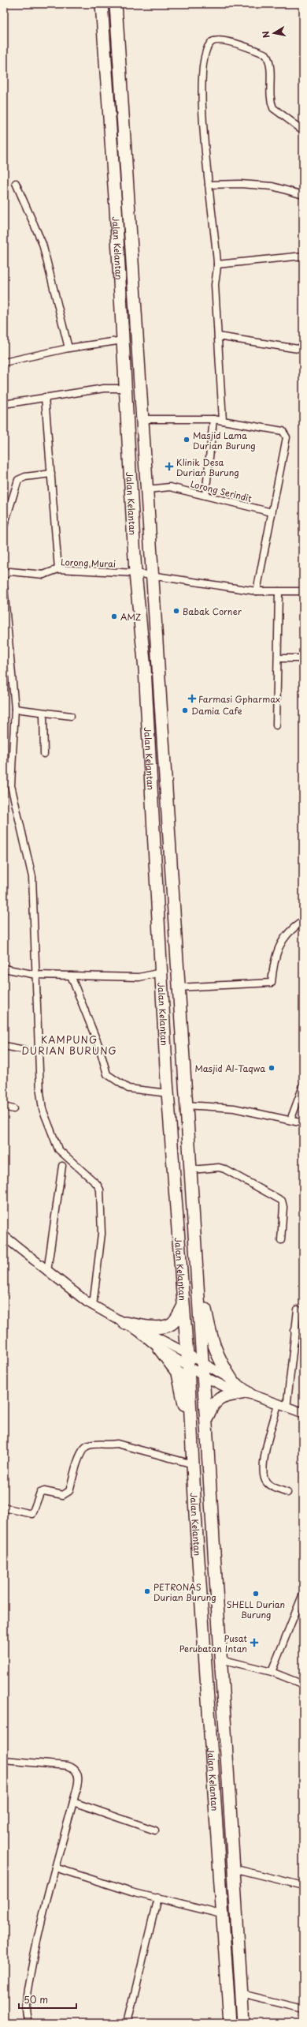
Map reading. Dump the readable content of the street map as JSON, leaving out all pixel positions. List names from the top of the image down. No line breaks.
{"streets":{"highway":["Jalan Kelantan"],"street":["Lorong Serindit","Lorong Murai"]},"crossings":[["Jalan Kelantan","Lorong Serindit"],["Jalan Kelantan","Lorong Murai"]],"districts":["KAMPUNG DURIAN BURUNG"],"places":{"other":["Masjid Lama Durian Burung","Babak Corner","AMZ","Damia Cafe","Masjid Al-Taqwa","PETRONAS Durian Burung","SHELL Durian Burung"],"health":["Klinik Desa Durian Burung","Farmasi Gpharmax","Pusat Perubatan Intan"]},"scale_bar":"50 m","north":"left"}
